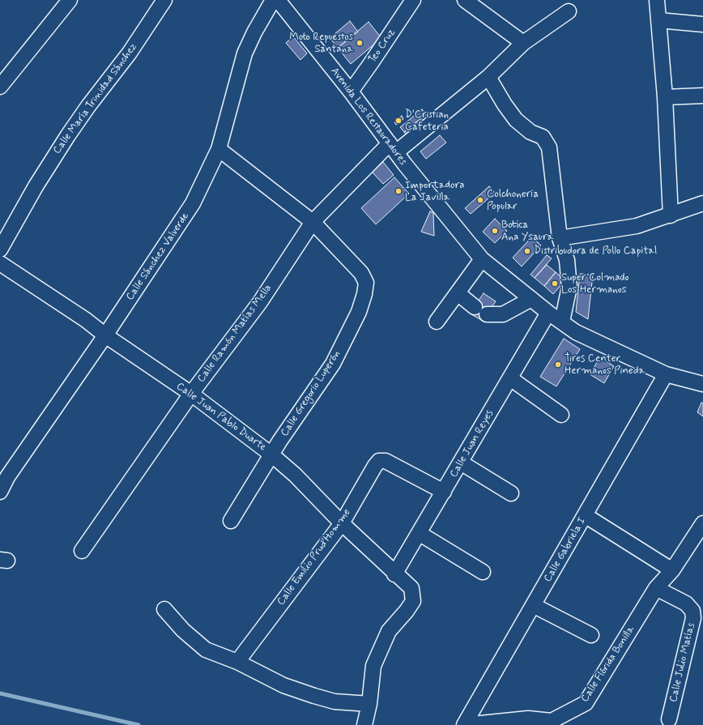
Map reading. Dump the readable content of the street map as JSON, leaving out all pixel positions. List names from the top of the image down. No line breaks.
{"streets":{"street":["Teo Cruz","Calle María Trinidad Sánchez","Avenida Los Restauradores","Calle Sánchez Valverde","Calle Ramón Matías Mella","Calle Gregorio Luperón","Calle Juan Pablo Duarte","Calle Juan Reyes","Calle Gabriela I","Calle Emilio Prud'Homme","Calle Julio Matías","Calle Flórida Bonilla"]},"crossings":[["Teo Cruz","Avenida Los Restauradores"],["Avenida Los Restauradores","Calle Ramón Matías Mella"],["Avenida Los Restauradores","Calle Juan Reyes"],["Avenida Los Restauradores","Calle Gabriela I"],["Calle Sánchez Valverde","Calle Gregorio Luperón"],["Calle Sánchez Valverde","Calle Juan Pablo Duarte"],["Calle Ramón Matías Mella","Calle Gregorio Luperón"],["Calle Ramón Matías Mella","Calle Juan Pablo Duarte"],["Calle Gregorio Luperón","Calle Juan Pablo Duarte"],["Calle Juan Pablo Duarte","Calle Juan Reyes"],["Calle Juan Pablo Duarte","Calle Emilio Prud'Homme"],["Calle Juan Reyes","Calle Emilio Prud'Homme"],["Calle Gabriela I","Calle Flórida Bonilla"],["Calle Julio Matías","Calle Flórida Bonilla"]],"places":["Moto Repuestos Santana","D'Cristian Cafeteria","Importadora La Javilla","Colchoneria Popular","Botica Ana Ysaura","Distribudora de Pollo Capital","Super Colmado Los Hermanos","Tires Center Hermanos Pineda"]}
